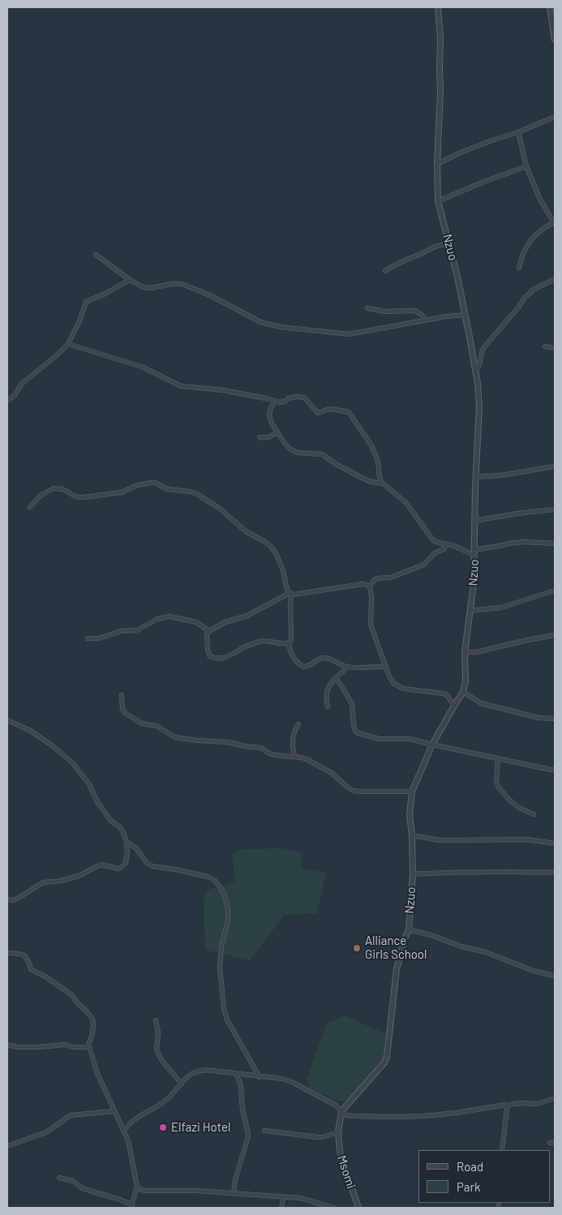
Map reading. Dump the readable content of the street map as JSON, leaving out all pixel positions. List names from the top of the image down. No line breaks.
{"streets":{"street":["Nzuo","Msomi"]},"crossings":[["Nzuo","Msomi"]],"places":["Alliance Girls School","Elfazi Hotel"],"legend":["Road","Park"]}
